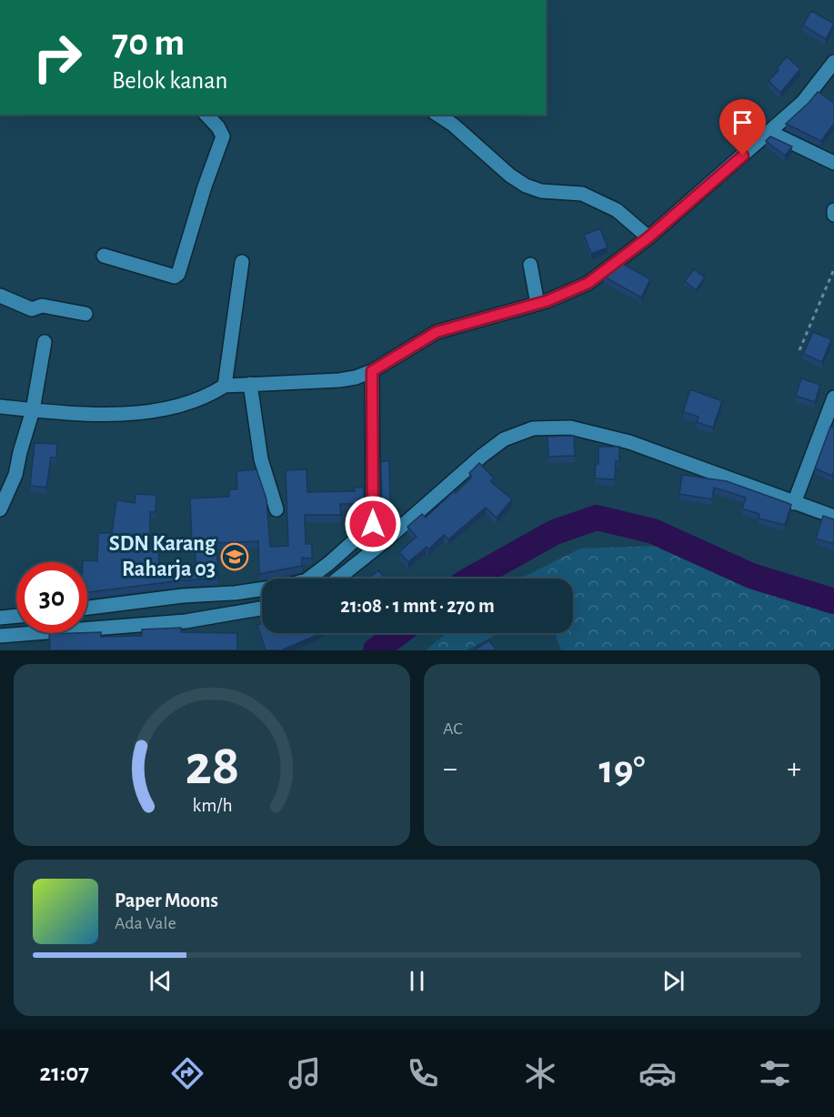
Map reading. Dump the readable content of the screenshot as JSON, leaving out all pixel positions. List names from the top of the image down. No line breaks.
{"places":{"school or university":["SDN Karang Raharja 03"]},"page":{"turn":["70 m","Belok kanan"],"limit":"30","trip":"21:08 · 1 mnt · 270 m","tile":"AC","heat":["−","19°","+"],"song":["Paper Moons","Ada Vale"],"tabs":"21:07","gauge":["28","km/h"]}}
